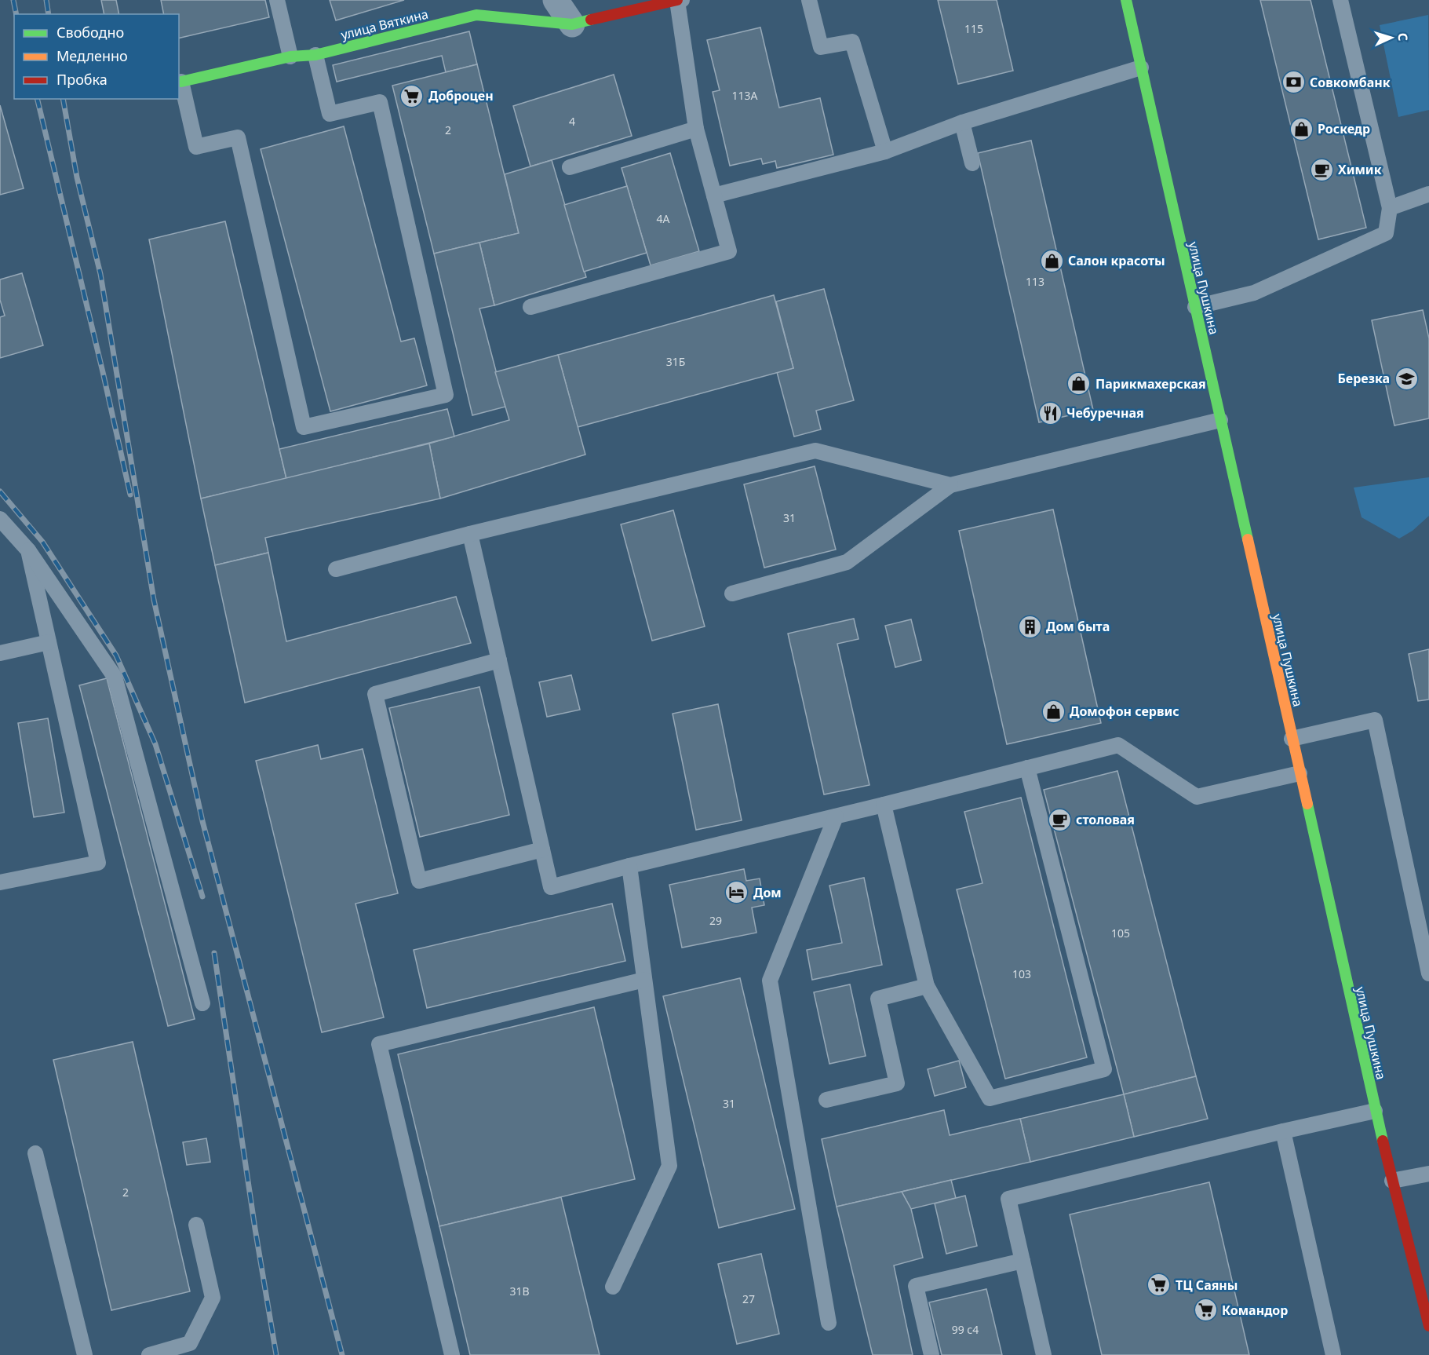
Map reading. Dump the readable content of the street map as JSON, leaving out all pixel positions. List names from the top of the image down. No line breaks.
{"streets":{"main road":["улица Вяткина","улица Пушкина"]},"places":{"bank":["Совкомбанк"],"supermarket":["Доброцен","ТЦ Саяны","Командор"],"shop":["Роскедр","Салон красоты","Парикмахерская","Домофон сервис"],"cafe":["Химик","столовая"],"school or university":["Березка"],"restaurant":["Чебуречная"],"building":["Дом быта"],"hotel":["Дом"]},"house_numbers":["115","113А","4","2","4А","113","31Б","31","29","105","103","31","2","31В","27","99 с4"],"legend":["Свободно","Медленно","Пробка"],"north":"right"}
